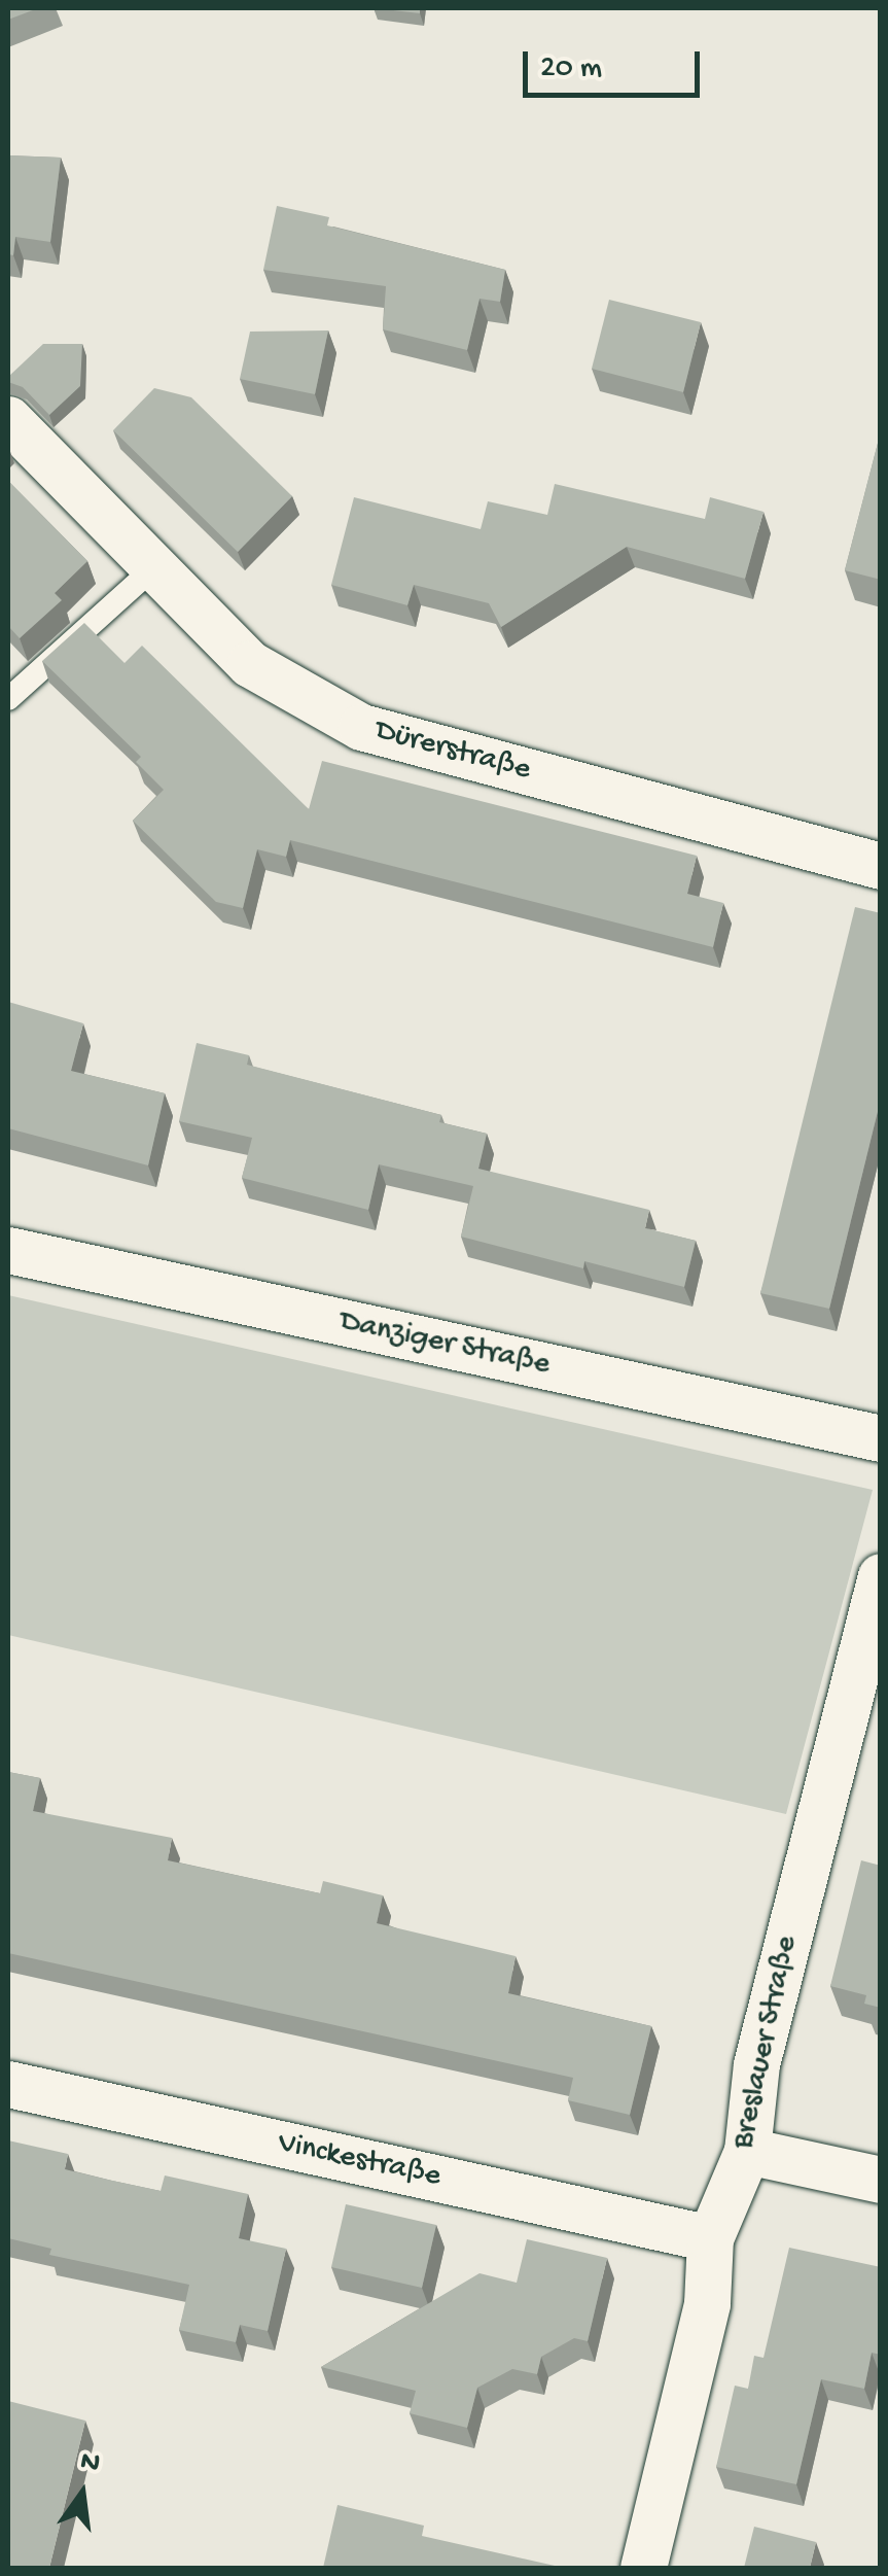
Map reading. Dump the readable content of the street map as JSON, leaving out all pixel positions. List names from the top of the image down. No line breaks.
{"streets":{"street":["Dürerstraße","Danziger Straße","Breslauer Straße","Vinckestraße"]},"crossings":[["Breslauer Straße","Vinckestraße"]],"scale_bar":"20 m","north":"top"}
